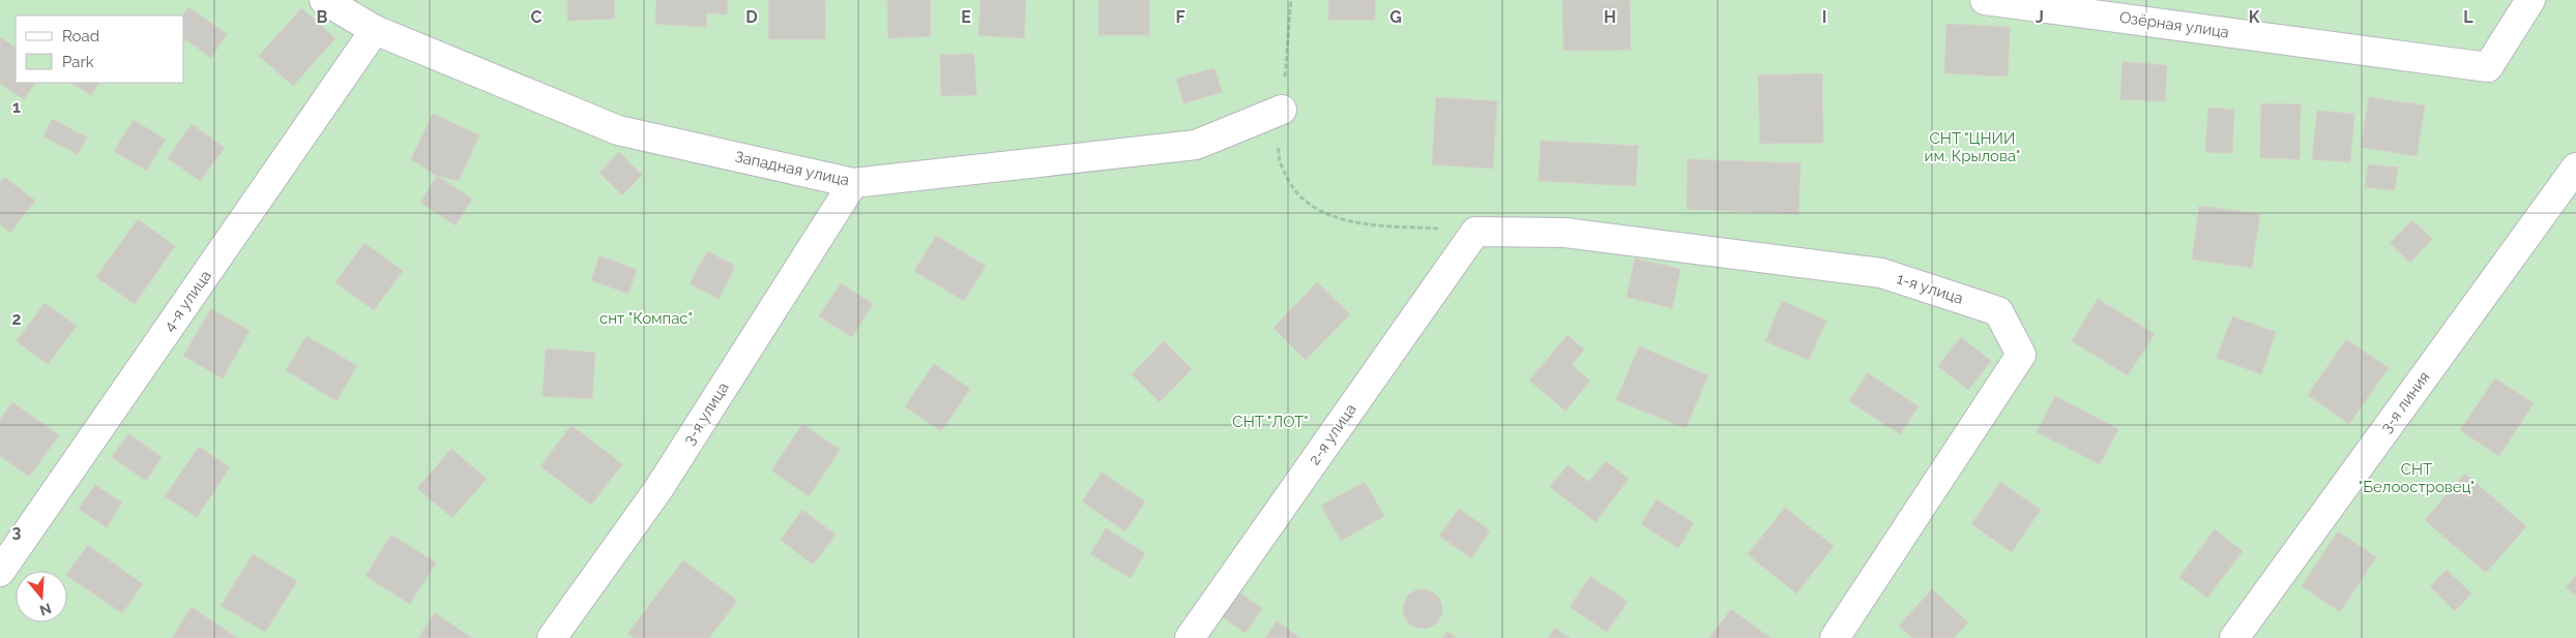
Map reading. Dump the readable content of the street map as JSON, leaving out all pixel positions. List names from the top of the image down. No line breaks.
{"streets":{"street":["Озёрная улица","Западная улица","1-я улица","4-я улица","3-я линия","3-я улица","2-я улица"]},"crossings":[["Западная улица","4-я улица"],["Западная улица","3-я улица"],["1-я улица","2-я улица"]],"parks":["СНТ \"ЦНИИ им. Крылова\"","снт \"Компас\"","СНТ \"ЛОТ\"","СНТ \"Белоостровец\""],"legend":["Road","Park"],"north":"bottom","grid":{"columns":["B","C","D","E","F","G","H","I","J","K","L"],"rows":["1","2","3"]}}
